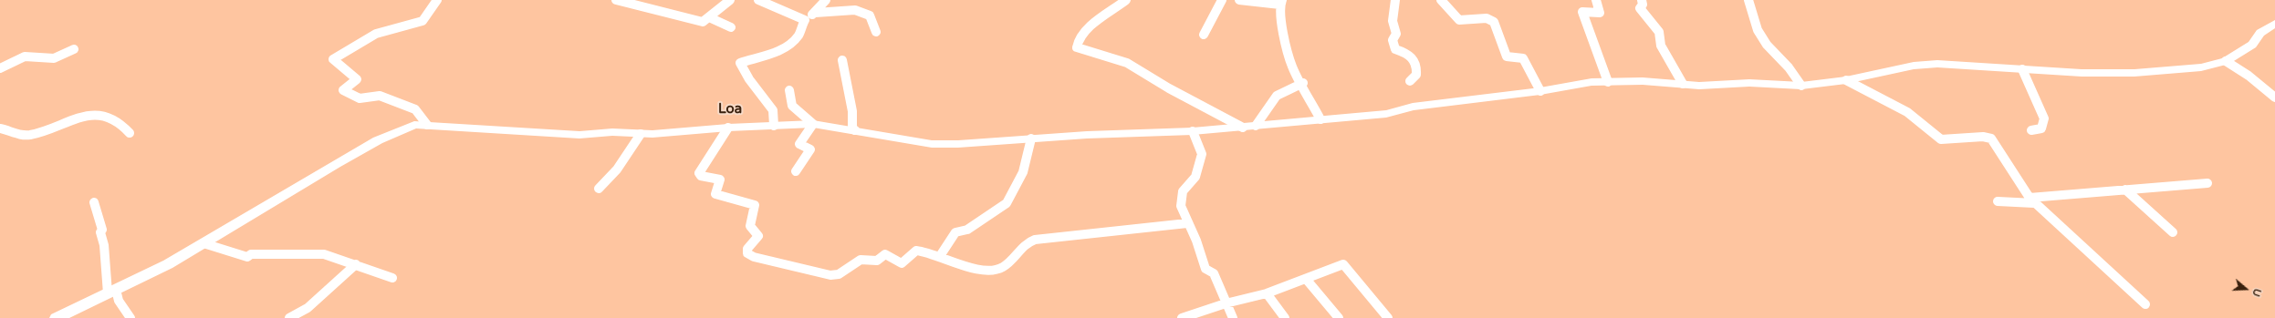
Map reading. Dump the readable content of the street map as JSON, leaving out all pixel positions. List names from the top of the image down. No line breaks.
{"districts":["Loa"],"north":"right"}
